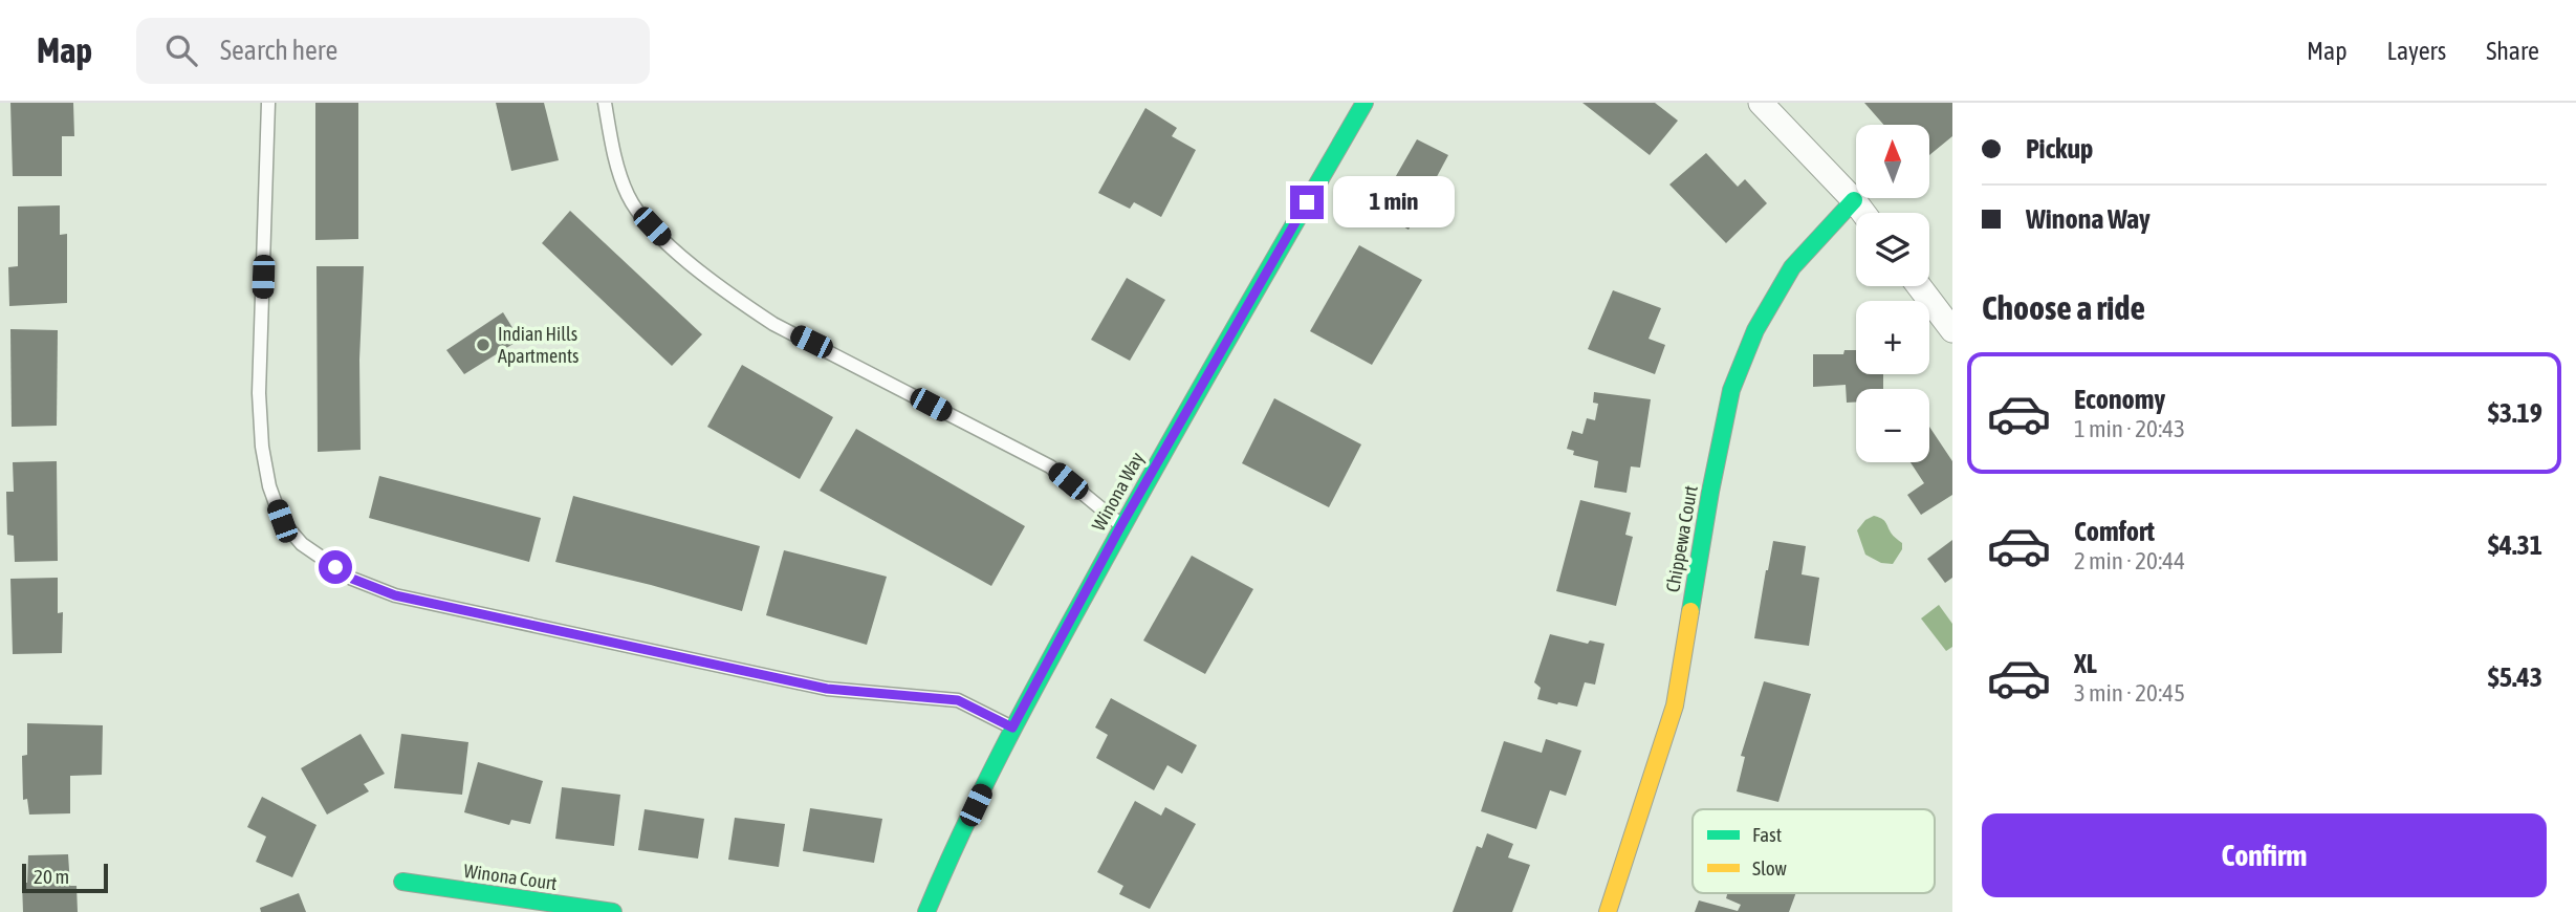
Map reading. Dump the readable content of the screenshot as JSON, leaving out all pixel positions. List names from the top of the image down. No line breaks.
{"streets":{"street":["Winona Way","Chippewa Court","Winona Court"]},"places":["Indian Hills Apartments"],"legend":["Fast","Slow"],"scale_bar":"20 m","north":"top","page":{"header":"Map","search":"Search here","nav":["Map","Layers","Share"],"banner":["Pickup","Winona Way"],"map_buttons":["+","−"],"bubble":"1 min","heading":"Choose a ride","list":[{"name":"Economy","note":"1 min · 20:43","value":"$3.19"},{"name":"Comfort","note":"2 min · 20:44","value":"$4.31"},{"name":"XL","note":"3 min · 20:45","value":"$5.43"}],"buttons":"Confirm","scale":"20 m"}}
